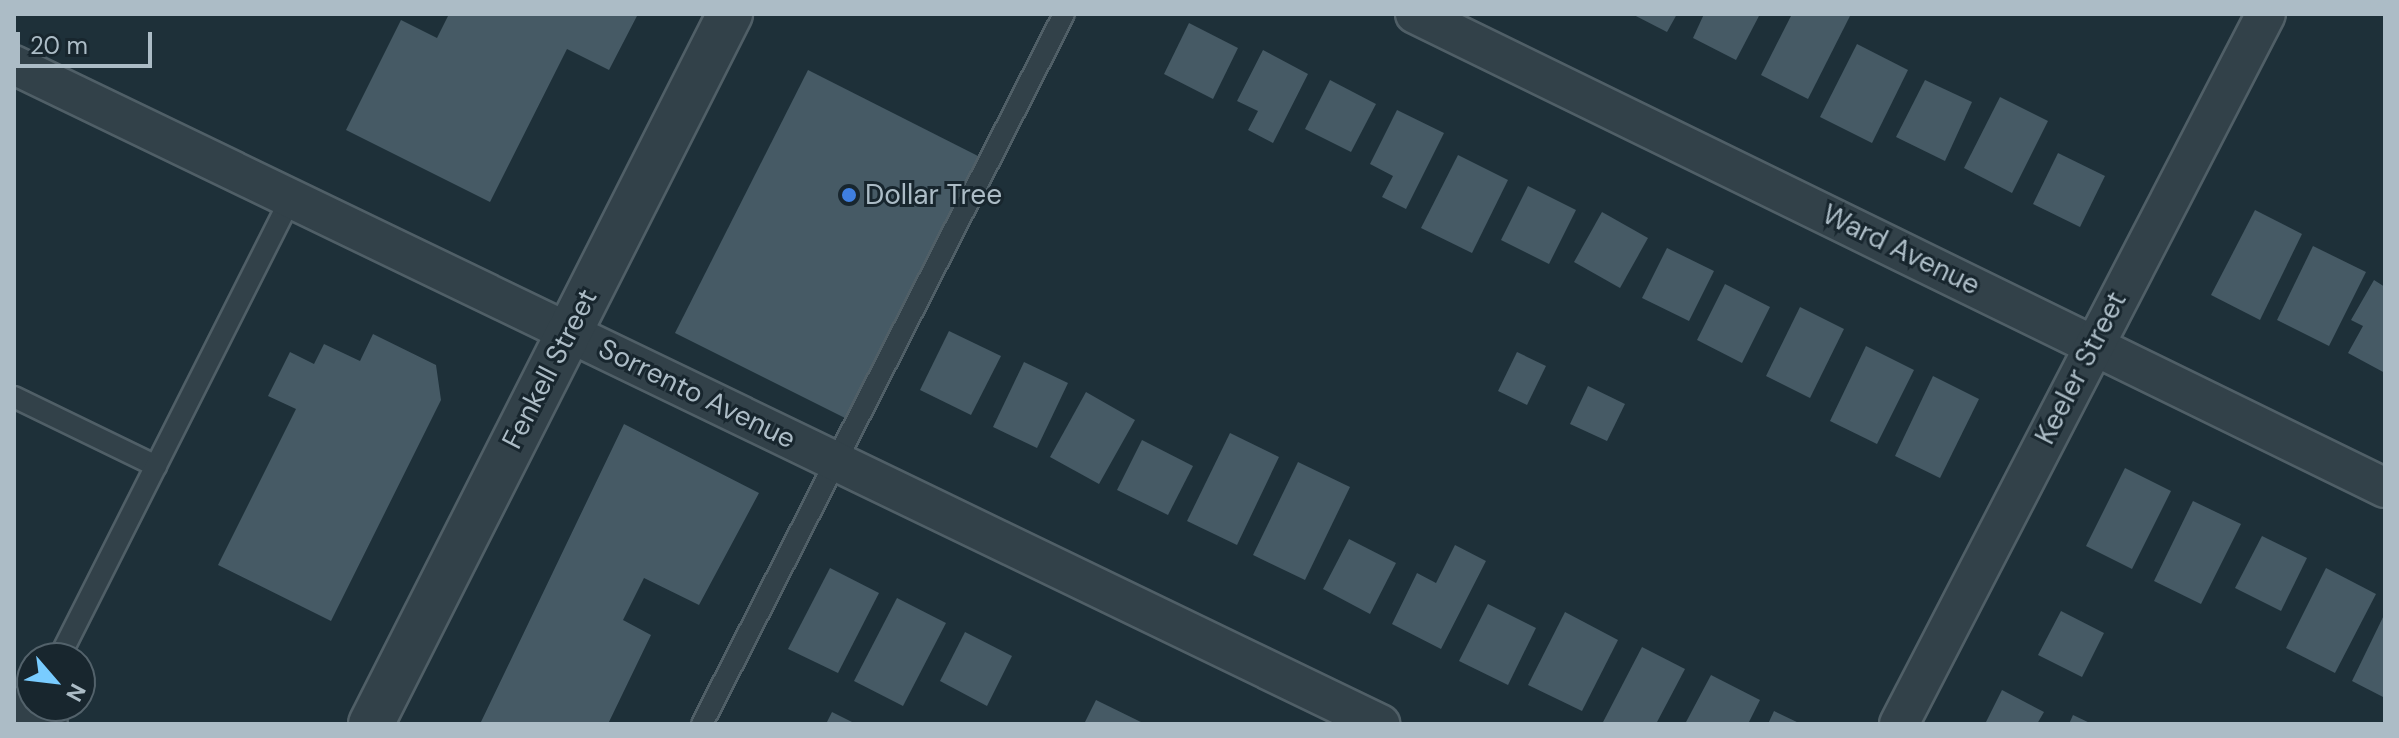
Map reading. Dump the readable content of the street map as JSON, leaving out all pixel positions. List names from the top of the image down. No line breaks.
{"streets":{"street":["Ward Avenue","Keeler Street","Fenkell Street","Sorrento Avenue"]},"crossings":[["Ward Avenue","Keeler Street"],["Fenkell Street","Sorrento Avenue"]],"places":["Dollar Tree"],"scale_bar":"20 m","north":"bottom right"}
